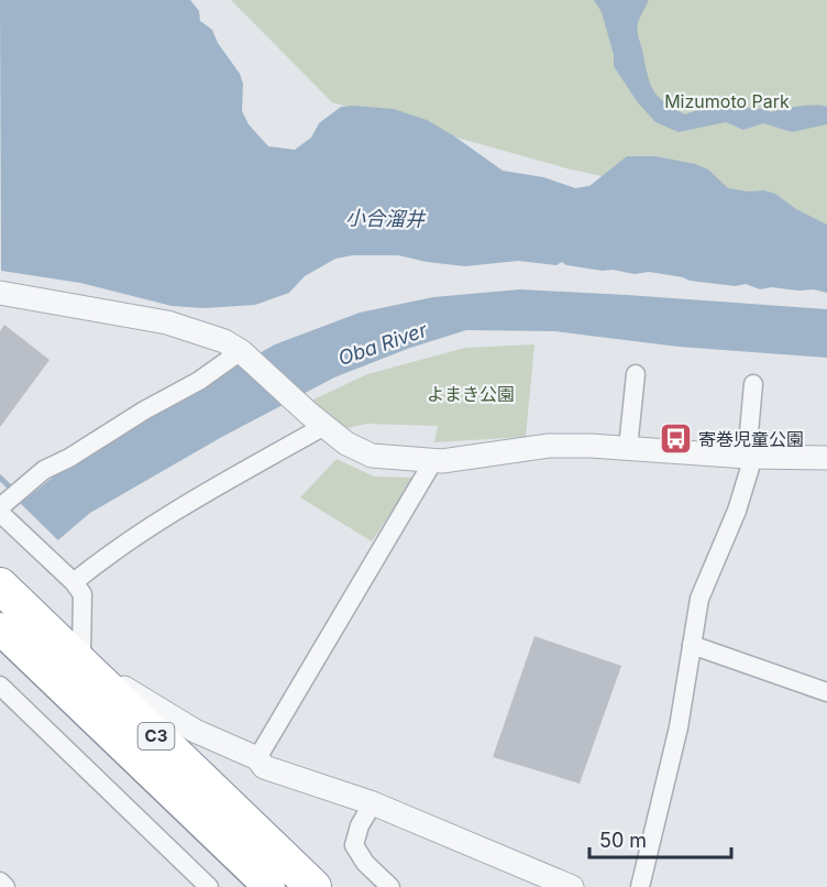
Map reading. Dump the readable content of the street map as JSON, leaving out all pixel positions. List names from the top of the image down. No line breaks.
{"streets":{"highway":["C3"]},"water":["小合溜井","Oba River"],"parks":["Mizumoto Park","よまき公園"],"places":{"bus stop":["寄巻児童公園"]},"scale_bar":"50 m"}
